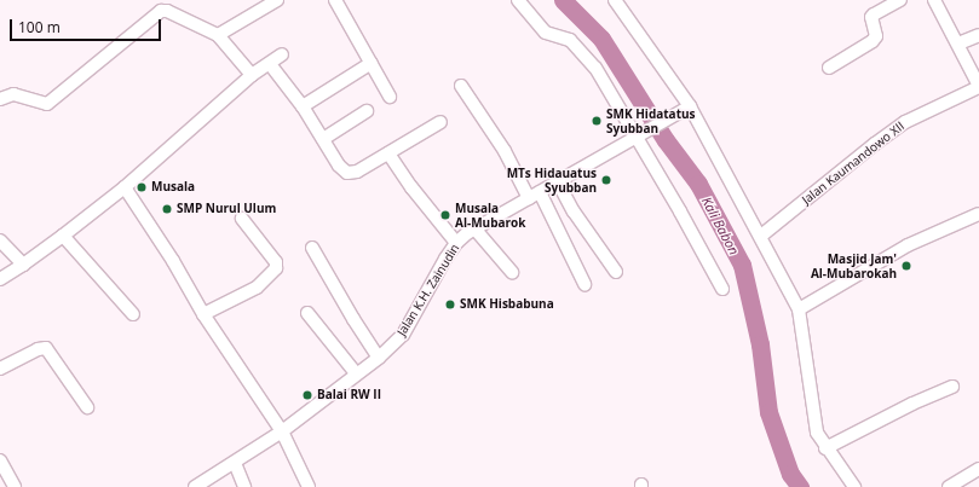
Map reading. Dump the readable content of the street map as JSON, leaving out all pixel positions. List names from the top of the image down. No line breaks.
{"streets":{"street":["Jalan Kaumandowo XII","Jalan K.H. Zainudin"]},"water":["Kali Babon"],"places":["SMK Hidatatus Syubban","MTs Hidauatus Syubban","Musala","SMP Nurul Ulum","Musala Al-Mubarok","Masjid Jam' Al-Mubarokah","SMK Hisbabuna","Balai RW II"],"scale_bar":"100 m"}
